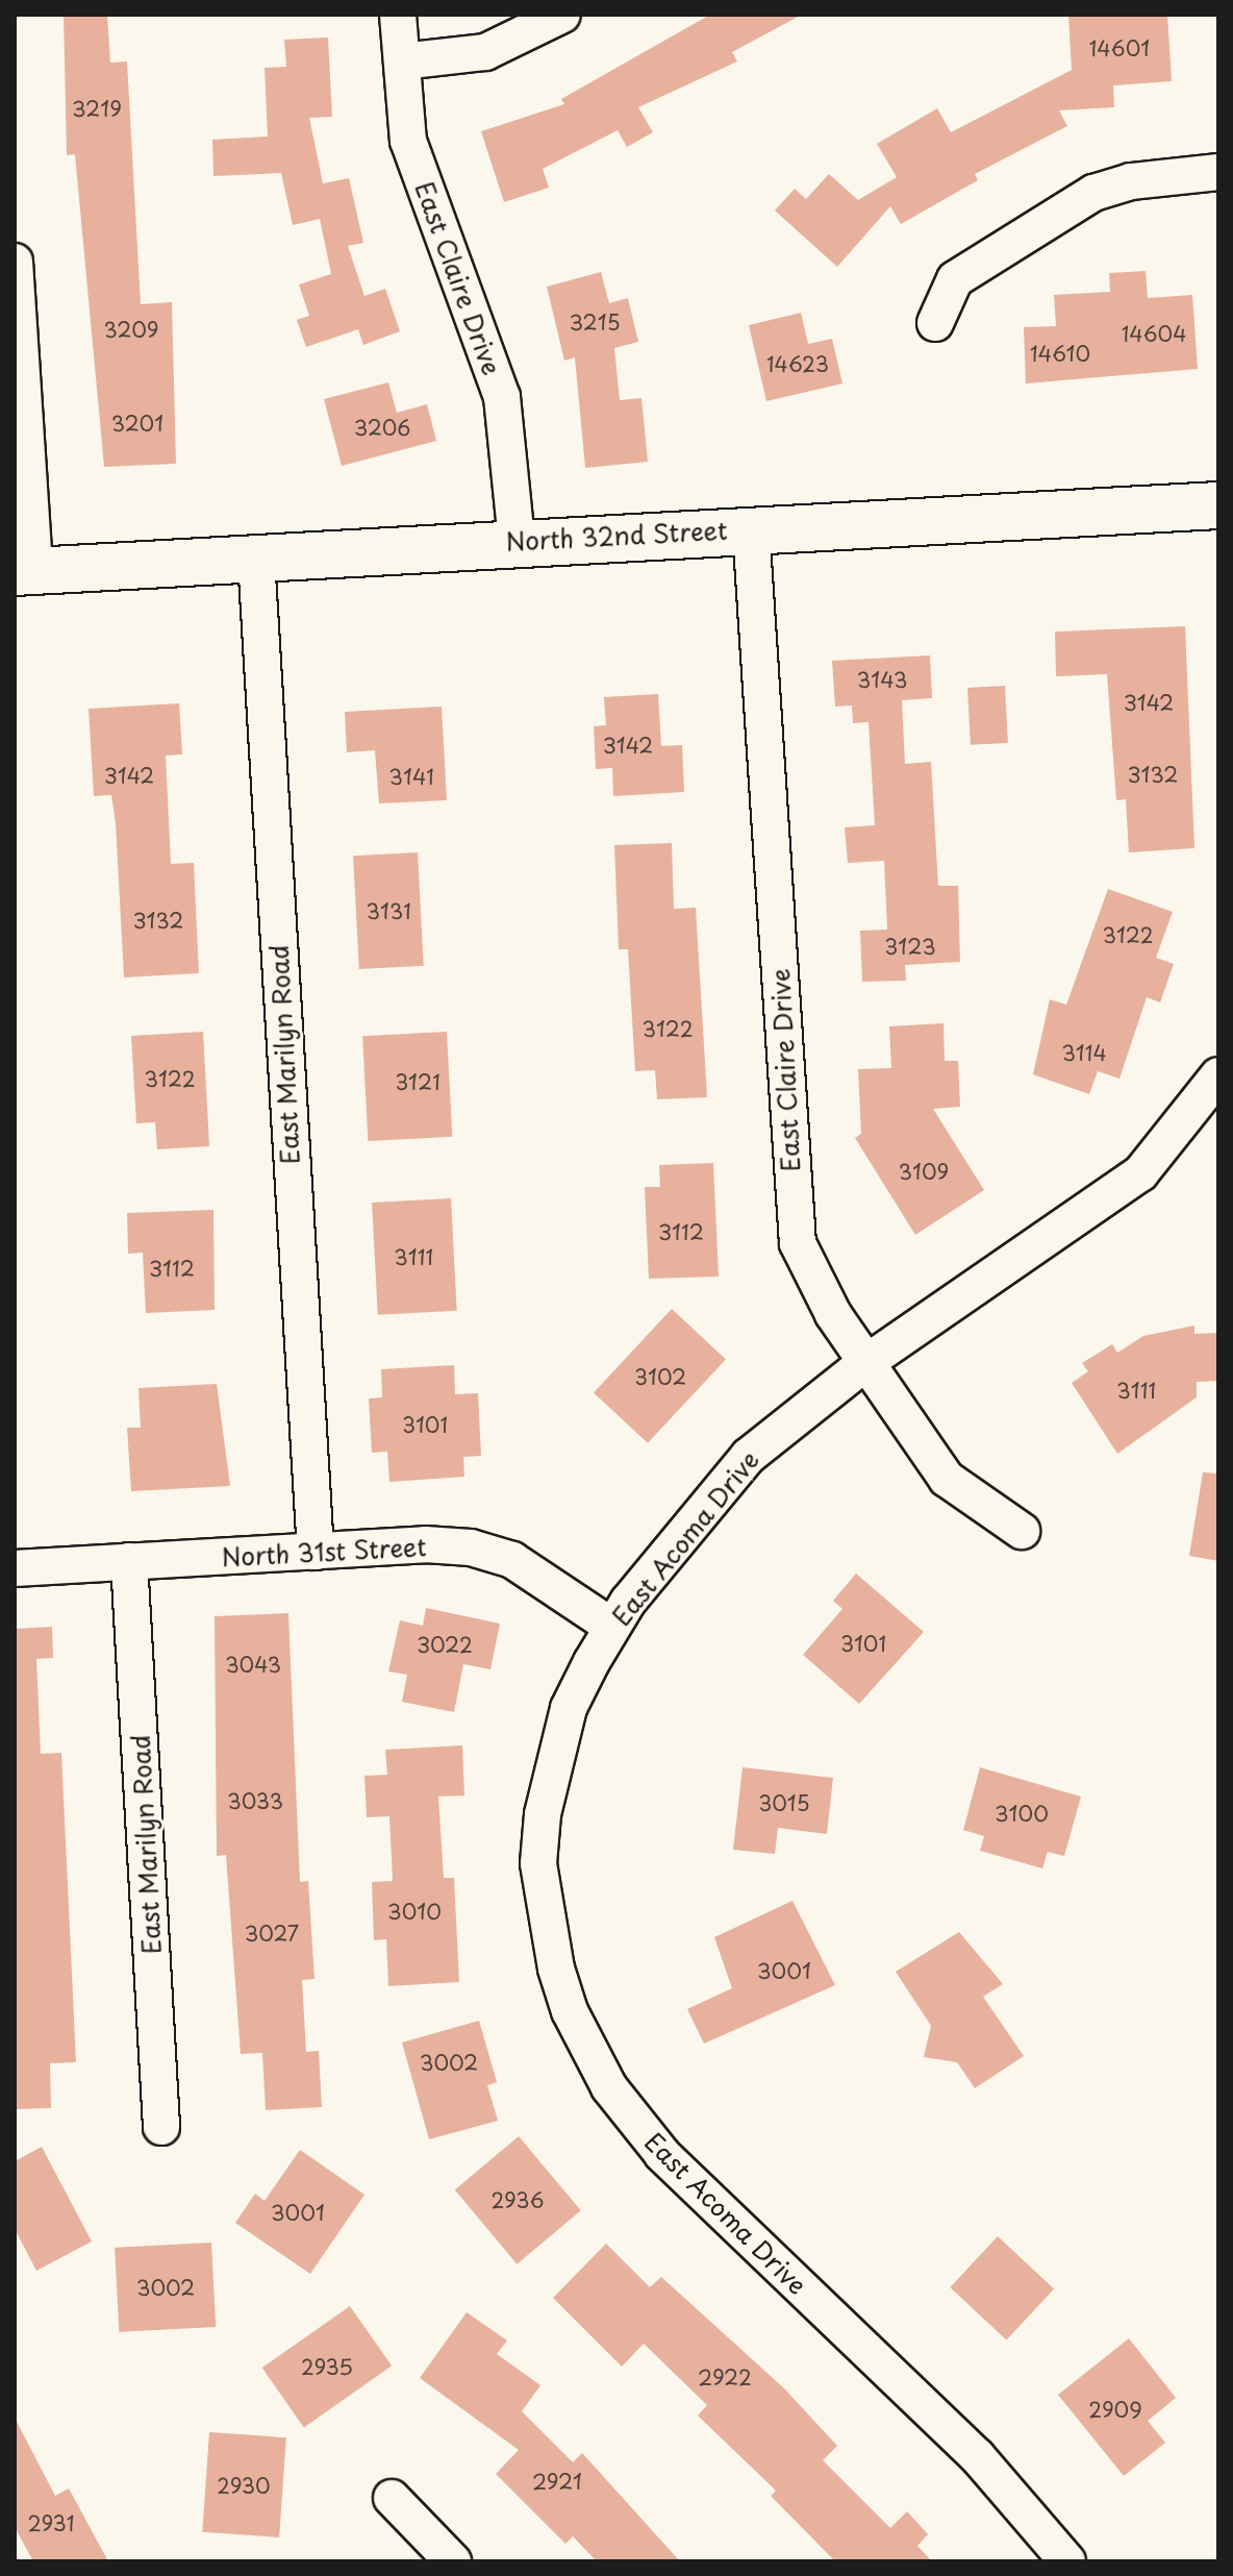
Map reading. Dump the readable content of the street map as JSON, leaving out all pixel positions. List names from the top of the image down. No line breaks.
{"streets":{"main road":["North 32nd Street"],"street":["East Claire Drive","East Marilyn Road","East Acoma Drive","North 31st Street"]},"crossings":[["East Claire Drive","North 32nd Street"],["East Claire Drive","East Acoma Drive"],["North 32nd Street","East Marilyn Road"],["East Marilyn Road","North 31st Street"],["East Acoma Drive","North 31st Street"]],"house_numbers":["14601","3219","3215","3209","14604","14610","14623","3201","3206","3143","3142","3142","3132","3142","3141","3131","3132","3122","3123","3122","3114","3122","3121","3109","3112","3111","3112","3102","3111","3101","3101","3022","3043","3033","3015","3100","3010","3027","3001","3002","2936","3001","3002","2935","2922","2909","2921","2930","2931"]}
